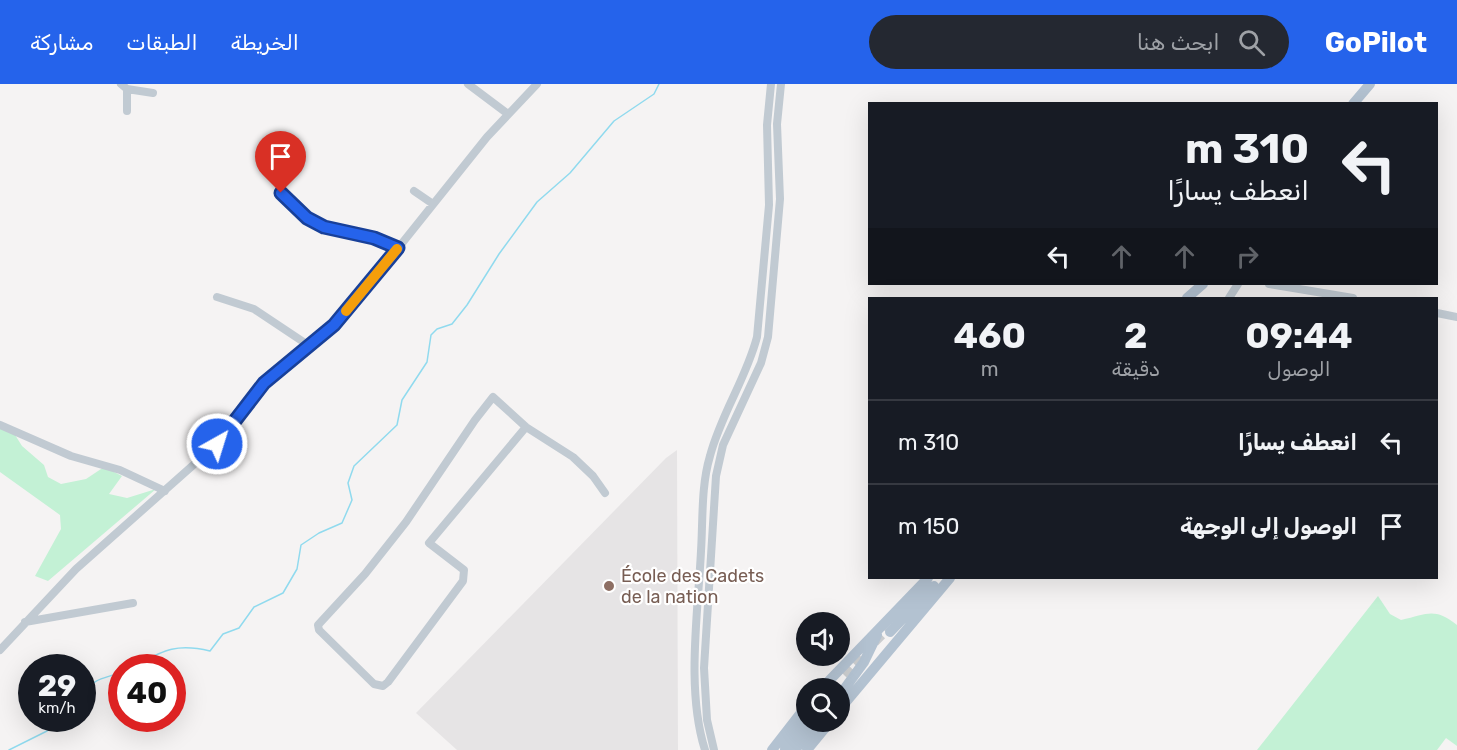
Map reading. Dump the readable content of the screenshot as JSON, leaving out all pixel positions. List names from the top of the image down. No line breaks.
{"places":["École des Cadets de la nation"],"page":{"header":"GoPilot","search":"ابحث هنا","nav":["الخريطة","الطبقات","مشاركة"],"turn":["310 m","انعطف يسارًا"],"eta":["09:44","الوصول","2","دقيقة","460","m"],"list":[{"name":"انعطف يسارًا","value":"310 m"},{"name":"الوصول إلى الوجهة","value":"150 m"}],"speed":"29 km/h","limit":"40"}}
